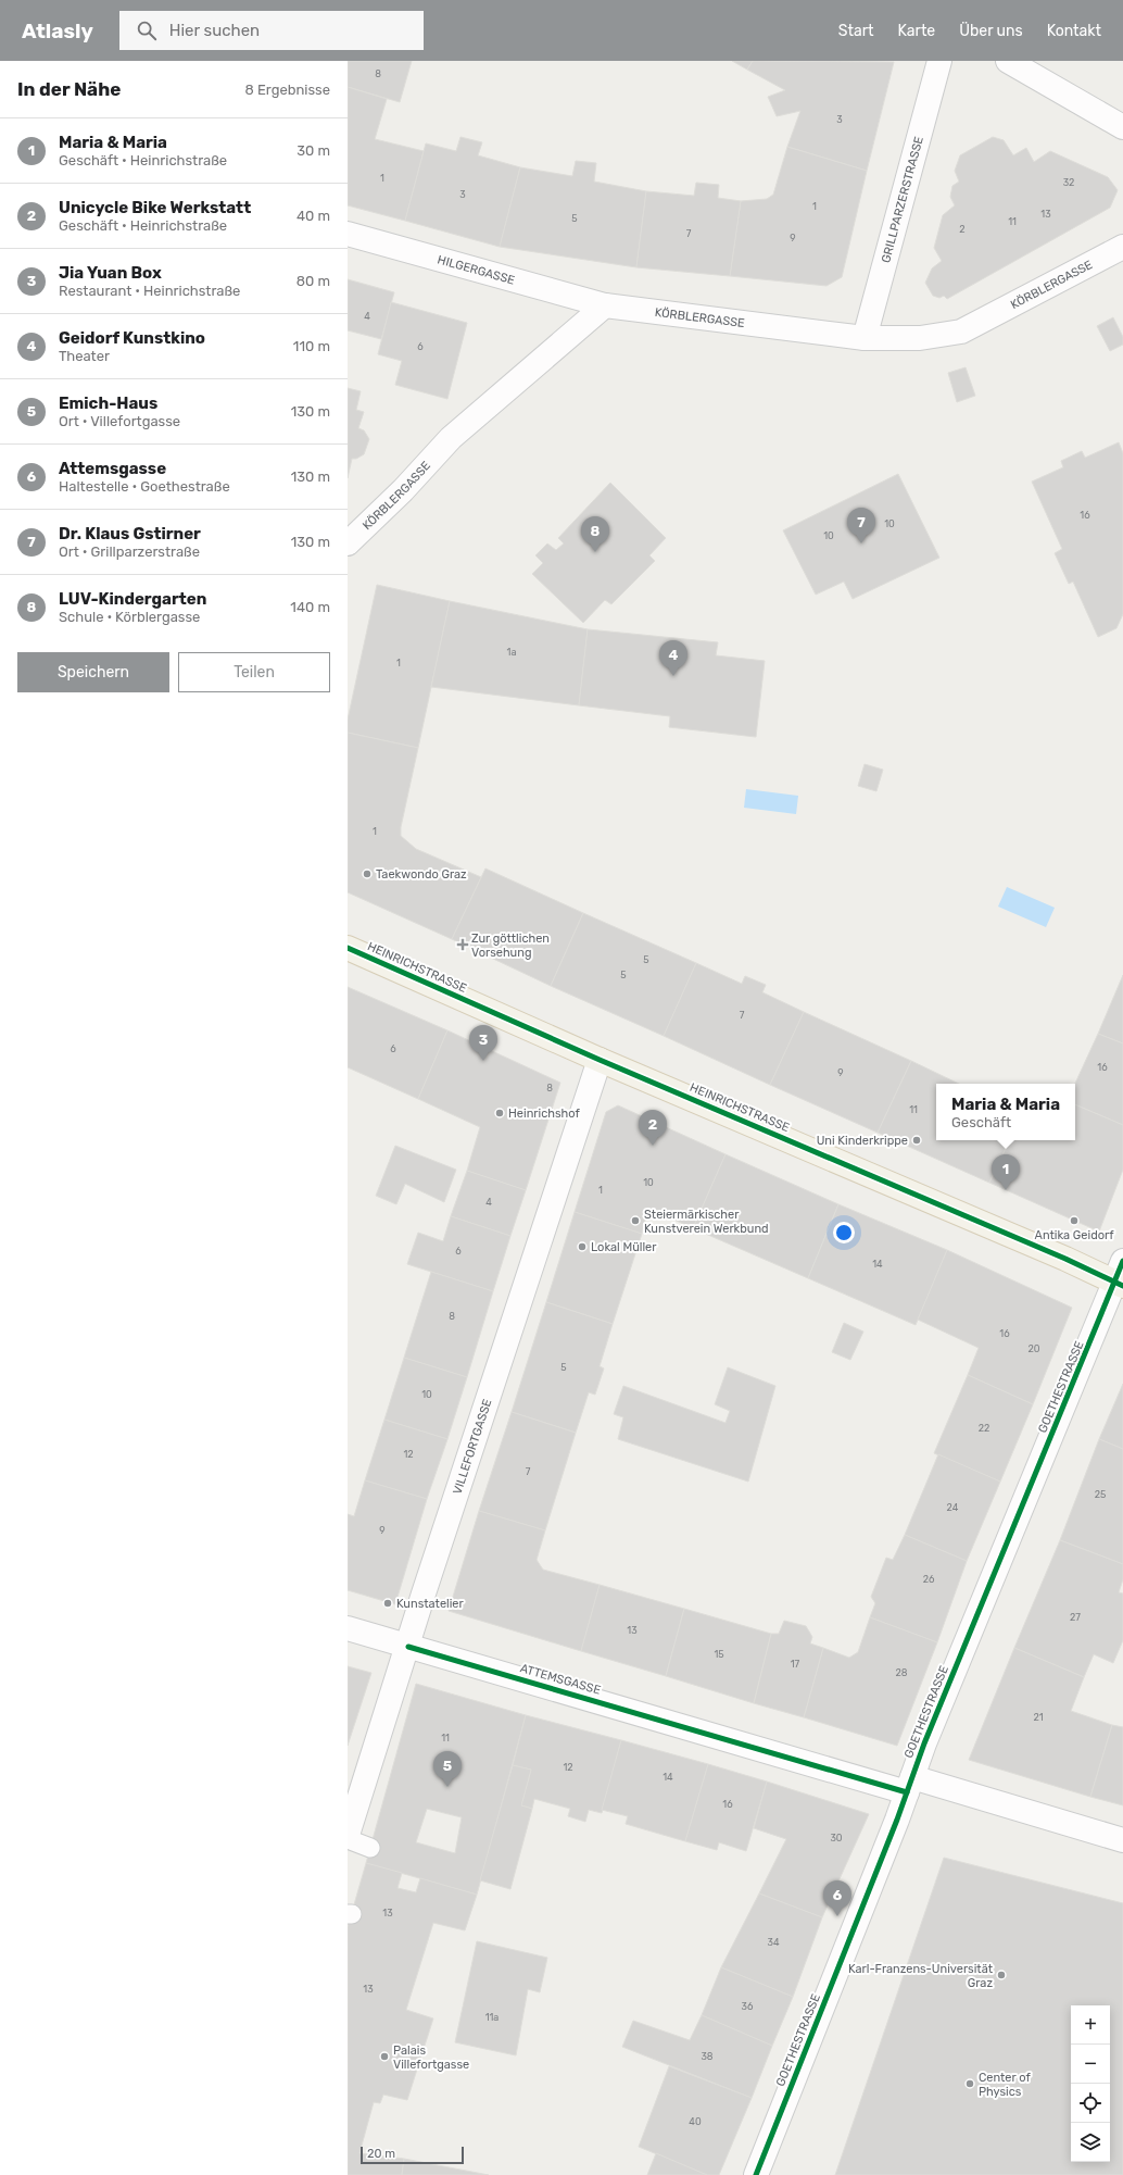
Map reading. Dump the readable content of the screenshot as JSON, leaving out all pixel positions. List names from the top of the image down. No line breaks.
{"streets":{"main road":["HEINRICHSTRASSE"],"street":["GRILLPARZERSTRASSE","HILGERGASSE","KÖRBLERGASSE","GOETHESTRASSE","VILLEFORTGASSE","ATTEMSGASSE"]},"crossings":[["GRILLPARZERSTRASSE","KÖRBLERGASSE"],["HILGERGASSE","KÖRBLERGASSE"],["HEINRICHSTRASSE","GOETHESTRASSE"],["HEINRICHSTRASSE","VILLEFORTGASSE"],["GOETHESTRASSE","ATTEMSGASSE"],["VILLEFORTGASSE","ATTEMSGASSE"]],"places":{"other":["Taekwondo Graz","Heinrichshof","Uni Kinderkrippe","Steiermärkischer Kunstverein Werkbund","Antika Geidorf","Lokal Müller","Kunstatelier","Karl-Franzens-Universität Graz","Palais Villefortgasse","Center of Physics"],"health":["Zur göttlichen Vorsehung"]},"house_numbers":["8","3","1","32","3","1","13","5","11","2","7","9","4","6","16","10","10","1a","1","1","5","5","7","6","16","9","8","11","10","1","4","6","14","8","16","20","5","10","22","12","7","25","24","9","26","27","13","15","17","28","21","11","12","14","16","30","13","34","13","36","11a","38","40"],"scale_bar":"20 m","page":{"header":"Atlasly","search":"Hier suchen","nav":["Start","Karte","Über uns","Kontakt"],"heading":["In der Nähe","8 Ergebnisse"],"list":[{"mark":"1","name":"Maria & Maria","note":"Geschäft · Heinrichstraße","value":"30 m"},{"mark":"2","name":"Unicycle Bike Werkstatt","note":"Geschäft · Heinrichstraße","value":"40 m"},{"mark":"3","name":"Jia Yuan Box","note":"Restaurant · Heinrichstraße","value":"80 m"},{"mark":"4","name":"Geidorf Kunstkino","note":"Theater","value":"110 m"},{"mark":"5","name":"Emich-Haus","note":"Ort · Villefortgasse","value":"130 m"},{"mark":"6","name":"Attemsgasse","note":"Haltestelle · Goethestraße","value":"130 m"},{"mark":"7","name":"Dr. Klaus Gstirner","note":"Ort · Grillparzerstraße","value":"130 m"},{"mark":"8","name":"LUV-Kindergarten","note":"Schule · Körblergasse","value":"140 m"}],"pins":["7","8","4","3","2","1","5","6"],"buttons":["Speichern","Teilen"],"popup":["Maria & Maria","Geschäft"],"map_buttons":["+","−"],"scale":"20 m"}}
